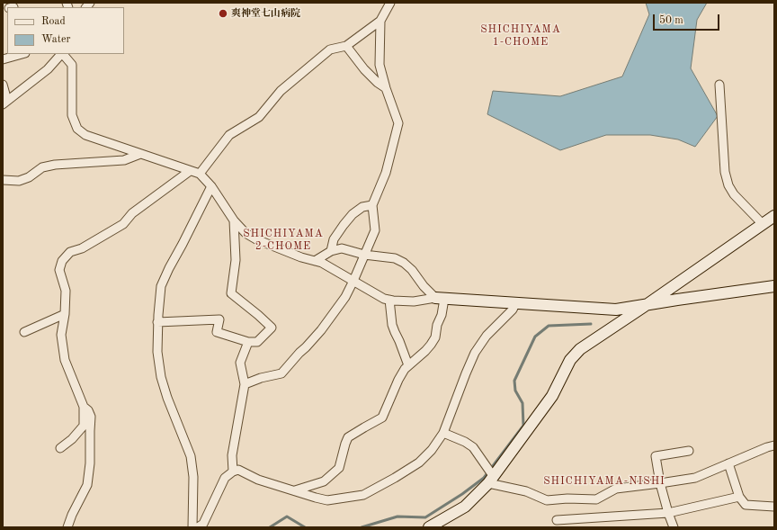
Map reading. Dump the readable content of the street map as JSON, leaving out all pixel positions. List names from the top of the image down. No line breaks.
{"districts":["SHICHIYAMA 1-CHOME","SHICHIYAMA 2-CHOME","SHICHIYAMA-NISHI"],"places":["爽神堂七山病院"],"legend":["Road","Water"],"scale_bar":"50 m"}
